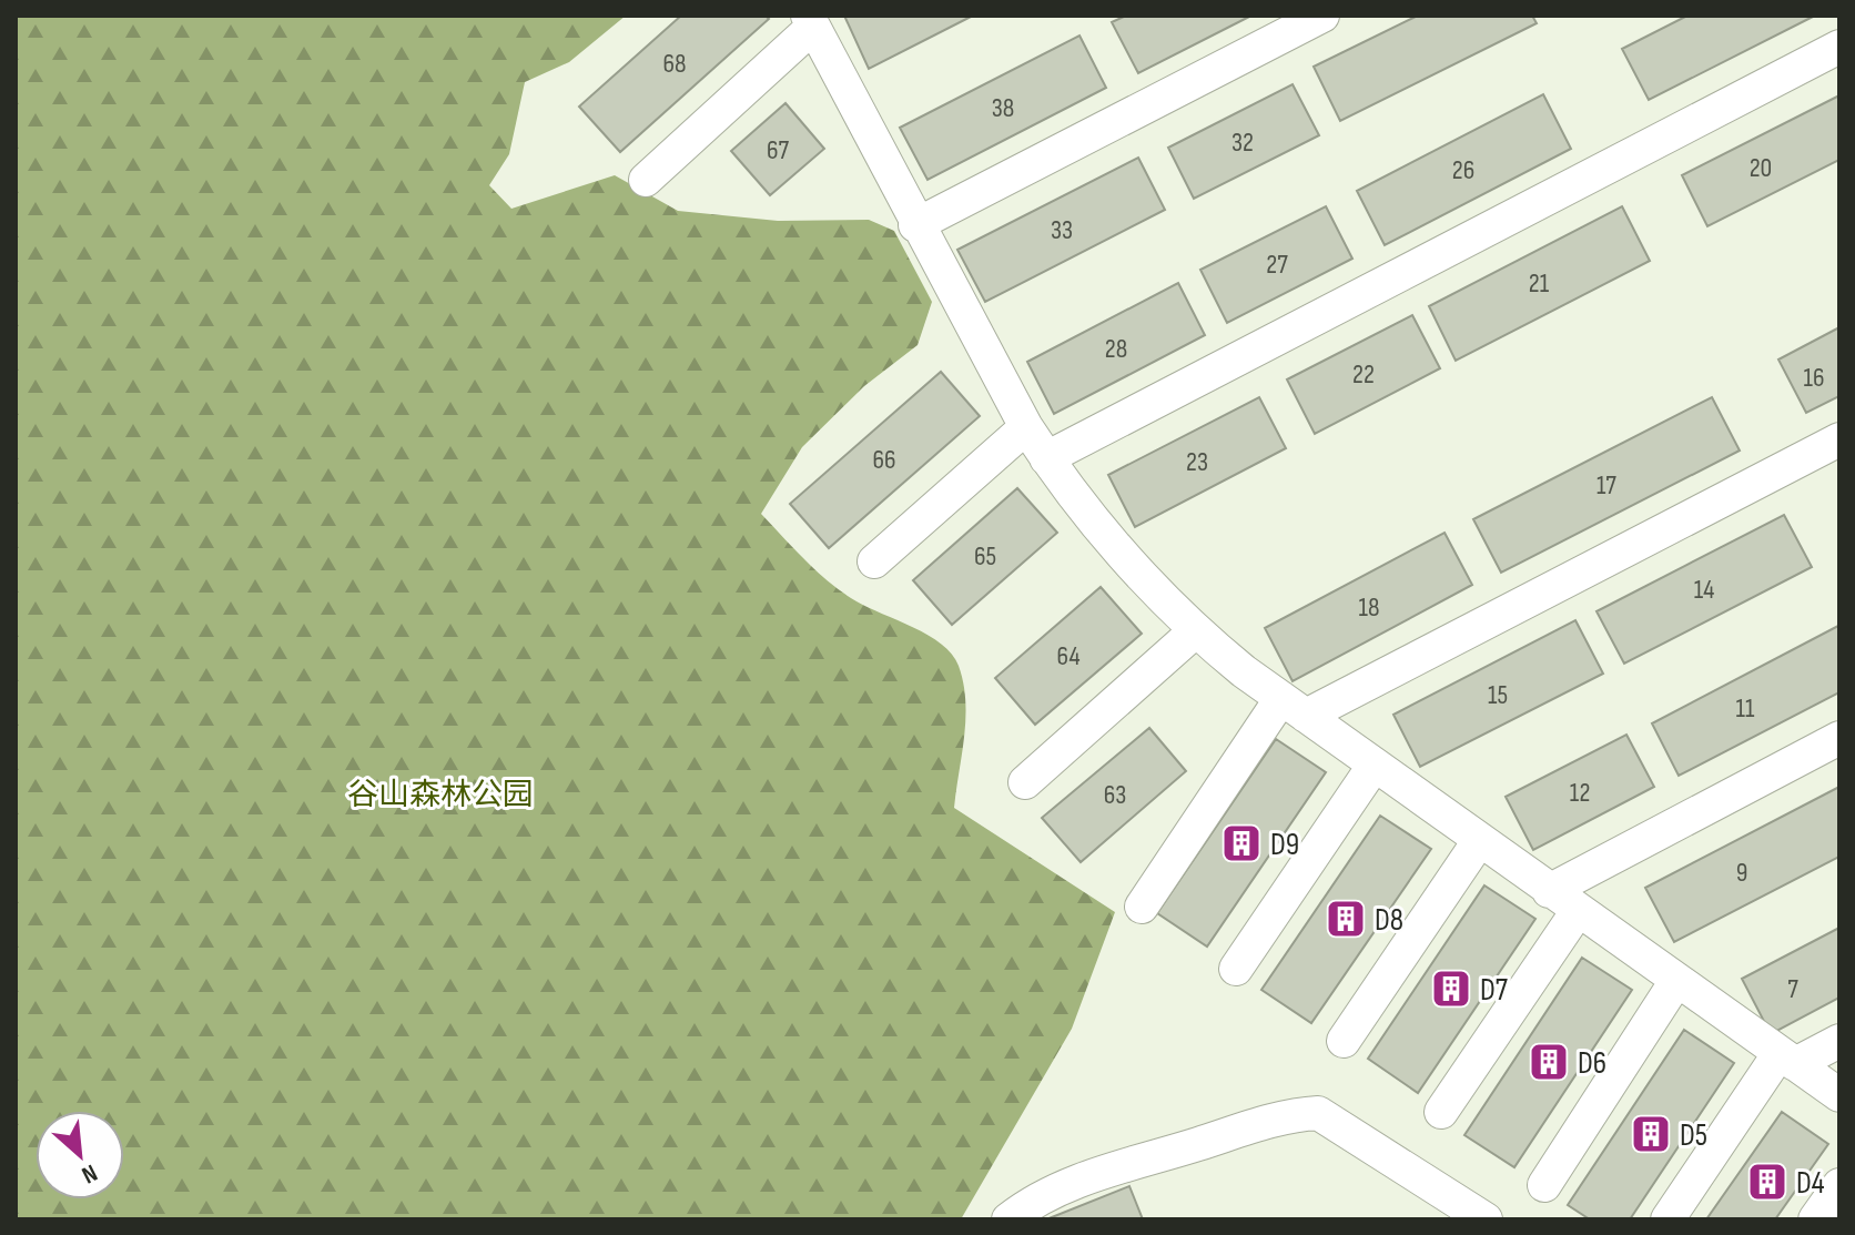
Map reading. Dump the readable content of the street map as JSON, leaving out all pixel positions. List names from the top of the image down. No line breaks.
{"parks":["谷山森林公园"],"places":{"building":["D9","D8","D7","D6","D5","D4"]},"house_numbers":["68","38","32","67","20","26","33","27","21","28","22","16","66","23","17","65","14","18","64","15","11","12","63","9","7"],"north":"bottom right"}
